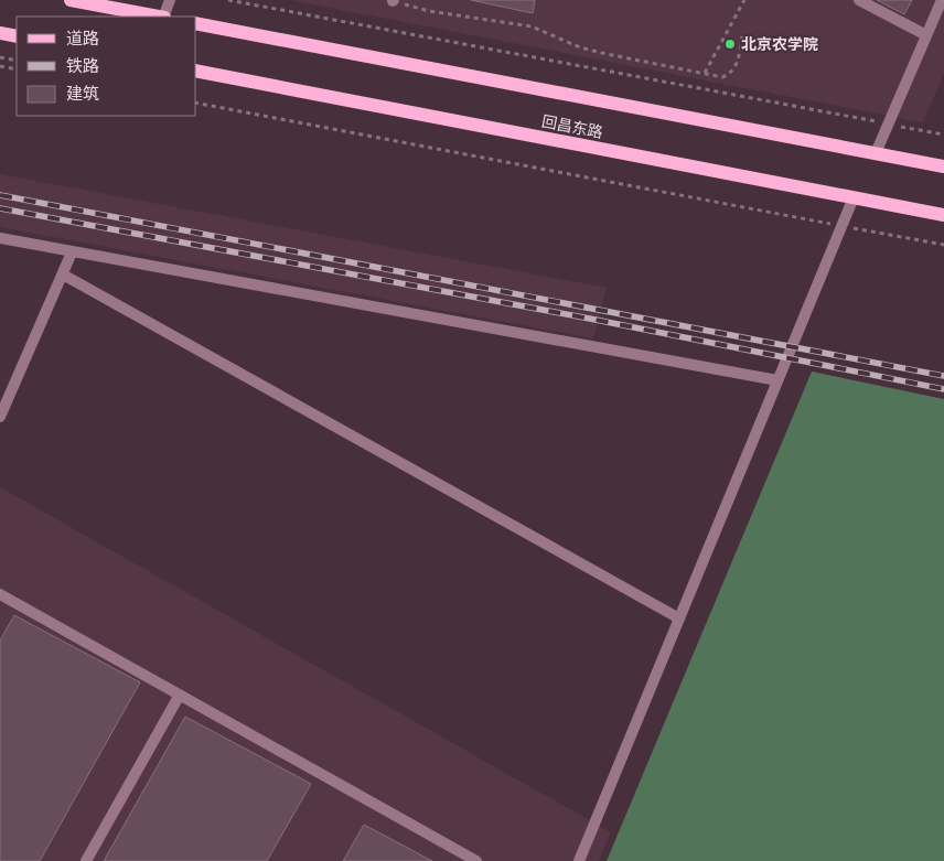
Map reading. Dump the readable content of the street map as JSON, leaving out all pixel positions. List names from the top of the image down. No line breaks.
{"streets":{"main road":["回昌东路"]},"places":["北京农学院"],"legend":["道路","铁路","建筑"]}
